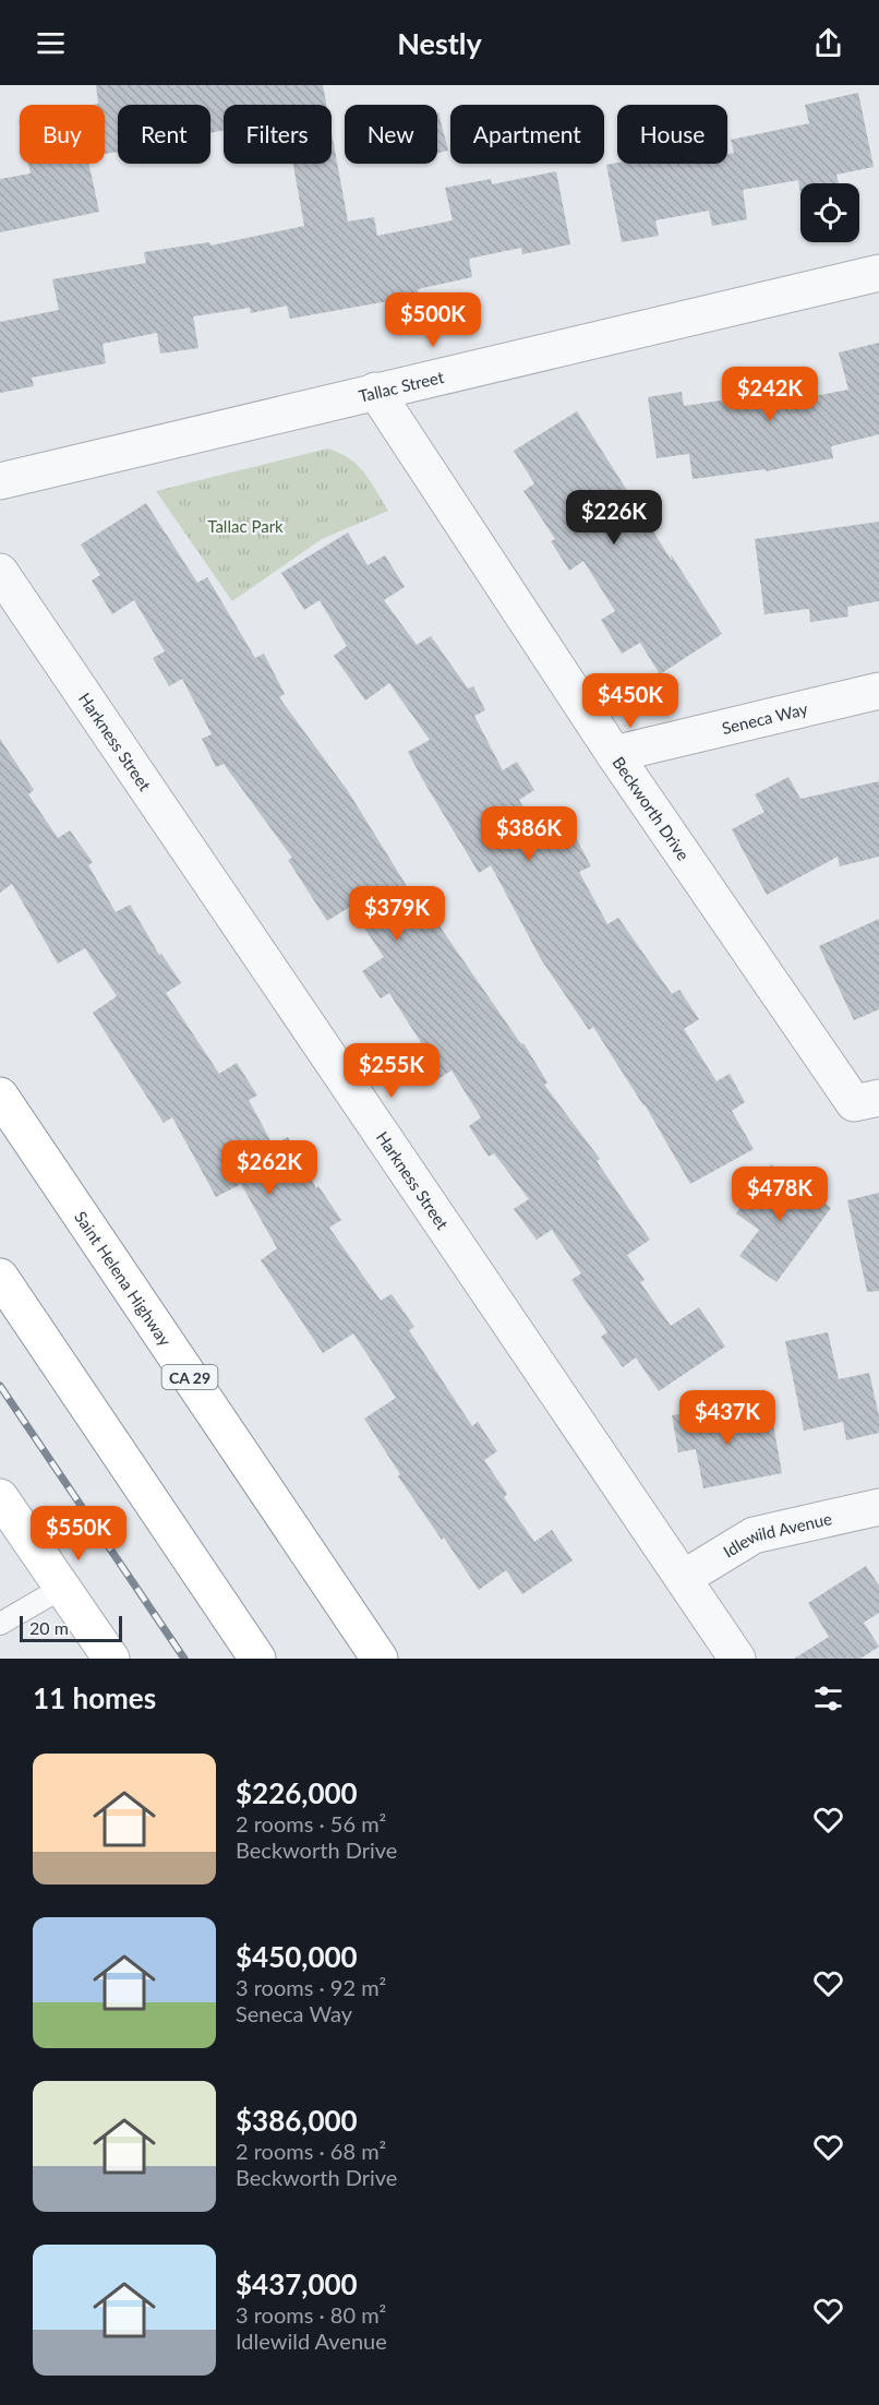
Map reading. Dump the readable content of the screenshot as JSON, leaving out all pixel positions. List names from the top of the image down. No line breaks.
{"streets":{"main road":["Saint Helena Highway","CA 29"],"street":["Tallac Street","Seneca Way","Harkness Street","Beckworth Drive","Idlewild Avenue"]},"crossings":[["Tallac Street","Beckworth Drive"],["Seneca Way","Beckworth Drive"],["Harkness Street","Idlewild Avenue"]],"parks":["Tallac Park"],"scale_bar":"20 m","page":{"header":"Nestly","chip":["Buy","Rent","Filters","New","Apartment","House"],"price":["$500K","$242K","$226K","$450K","$386K","$379K","$255K","$262K","$478K","$437K","$550K"],"scale":"20 m","heading":"11 homes","list":[{"name":"$226,000","note":"2 rooms · 56 m² · Beckworth Drive"},{"name":"$450,000","note":"3 rooms · 92 m² · Seneca Way"},{"name":"$386,000","note":"2 rooms · 68 m² · Beckworth Drive"},{"name":"$437,000","note":"3 rooms · 80 m² · Idlewild Avenue"}]}}
